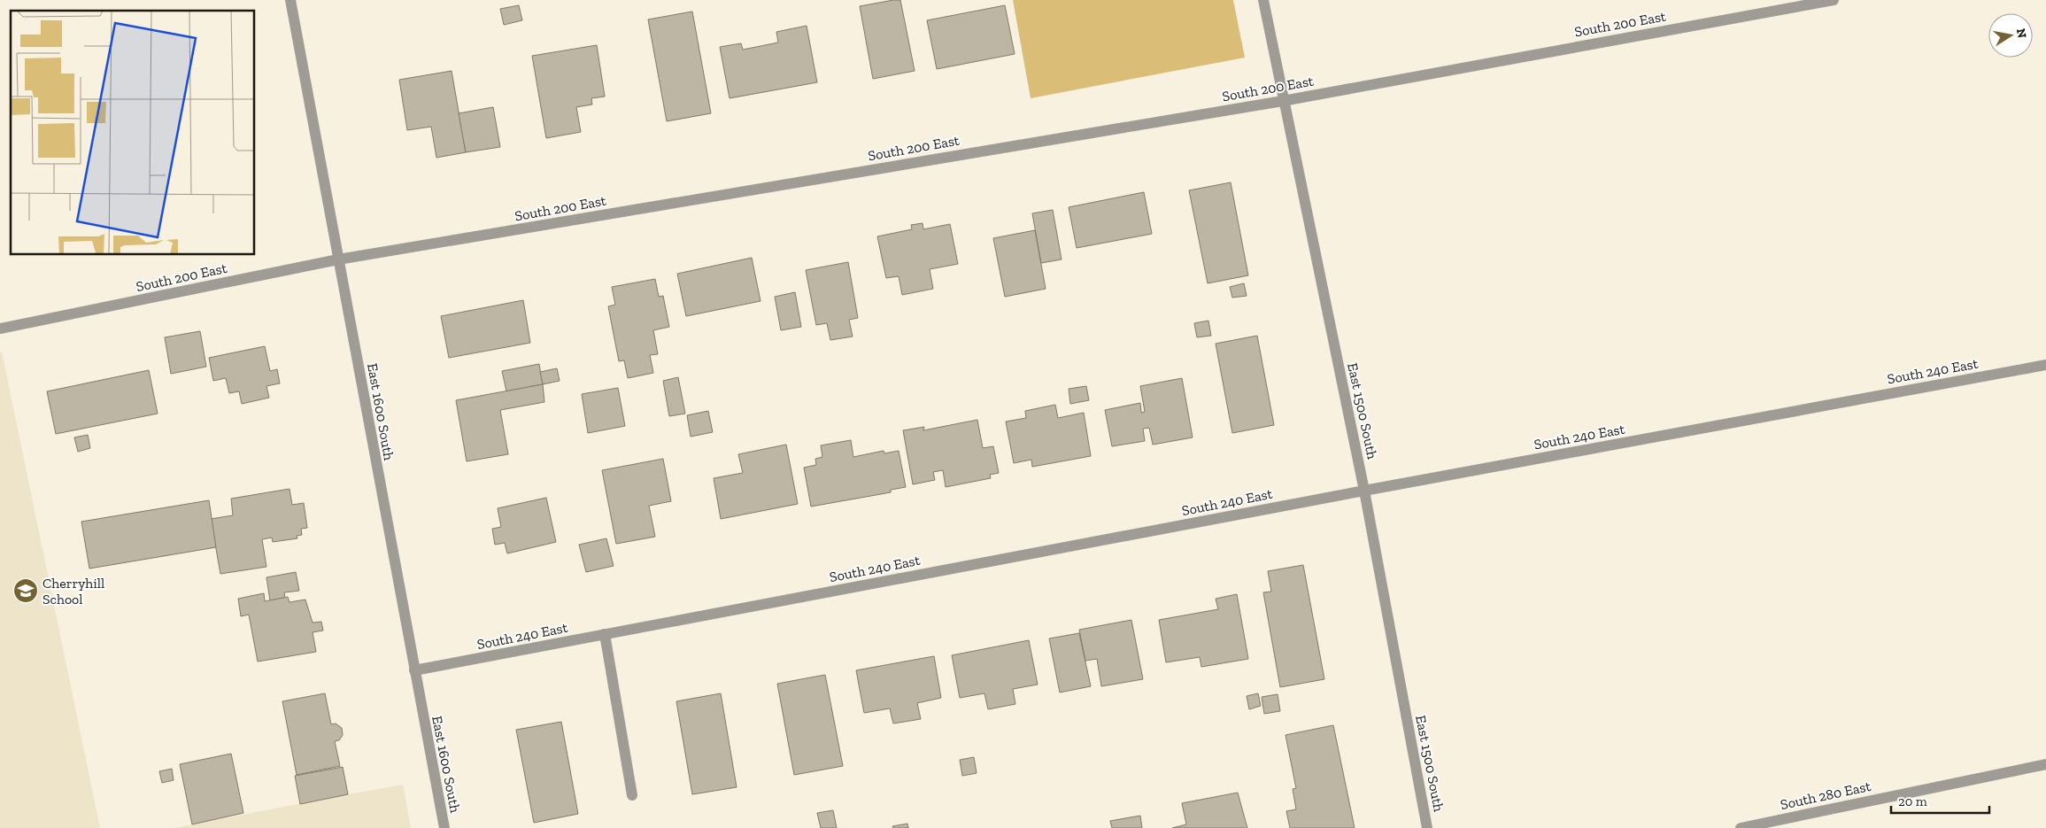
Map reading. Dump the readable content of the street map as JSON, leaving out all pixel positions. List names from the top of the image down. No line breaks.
{"streets":{"street":["South 200 East","South 240 East","East 1500 South","East 1600 South","South 280 East"]},"crossings":[["South 200 East","East 1500 South"],["South 200 East","East 1600 South"],["South 240 East","East 1500 South"],["South 240 East","East 1600 South"]],"places":{"school or university":["Cherryhill School"]},"scale_bar":"20 m","north":"right"}
